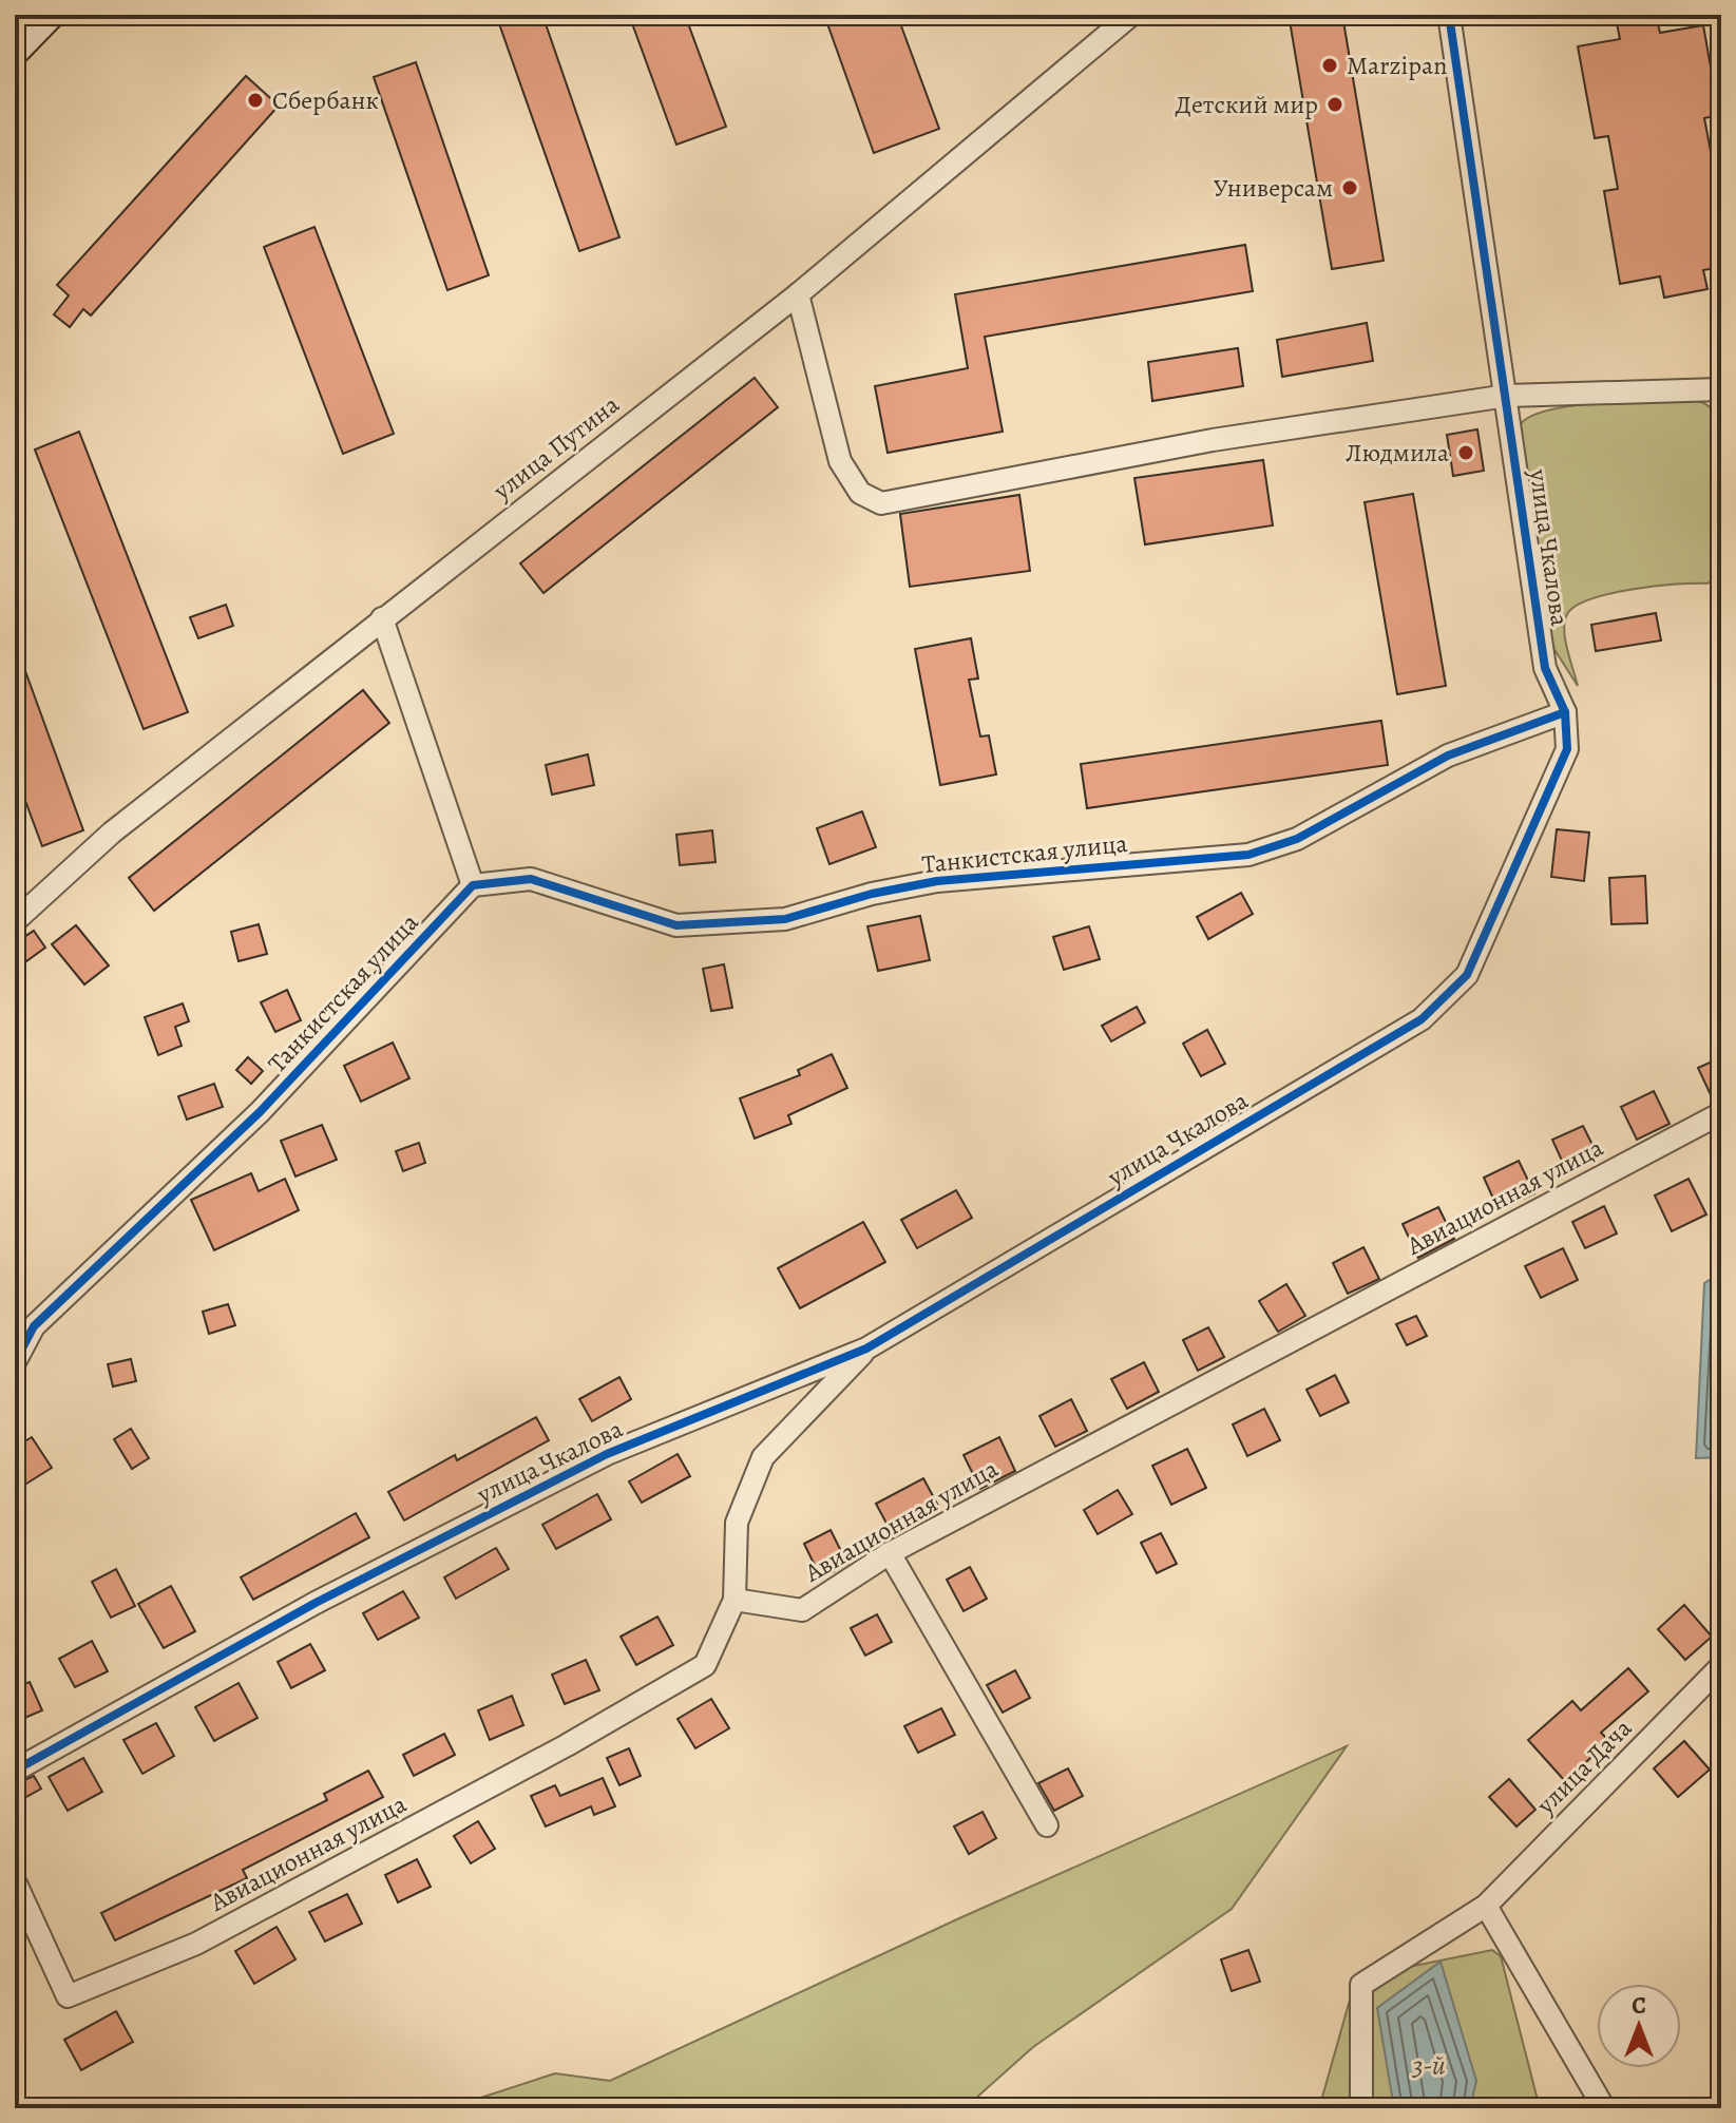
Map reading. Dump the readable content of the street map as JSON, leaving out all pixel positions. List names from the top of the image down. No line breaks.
{"streets":{"street":["улица Путина","улица Чкалова","Танкистская улица","Авиационная улица","улица Дача"]},"crossings":[["улица Чкалова","Танкистская улица"]],"water":["3-й"],"places":["Marzipan","Сбербанк","Детский мир","Универсам","Людмила"],"north":"top"}
